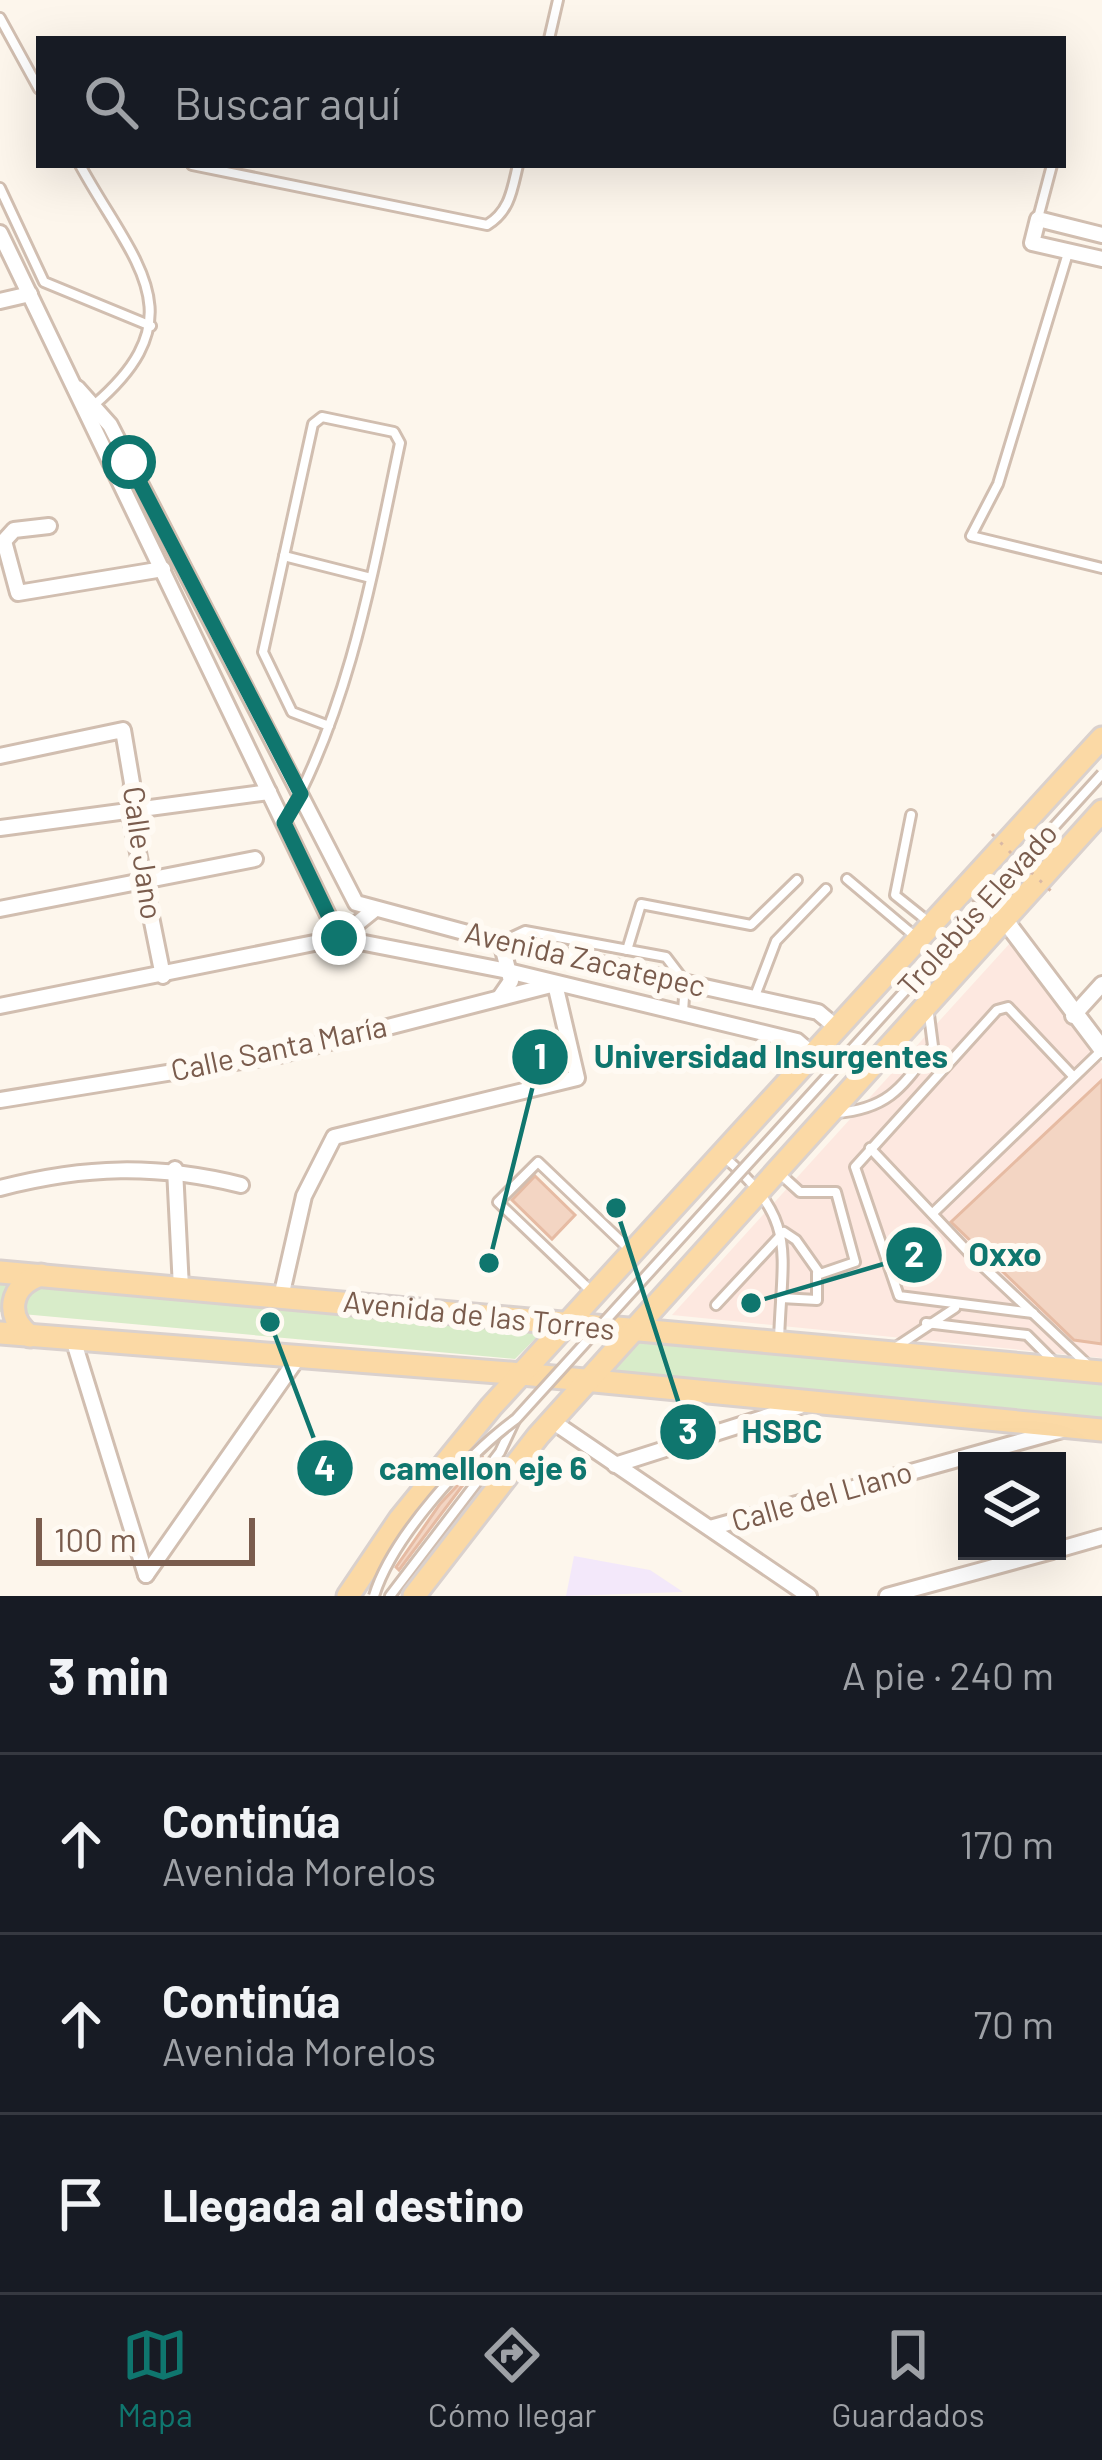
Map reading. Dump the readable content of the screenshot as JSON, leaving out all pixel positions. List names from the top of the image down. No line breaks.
{"streets":{"main road":["Avenida de las Torres"],"street":["Calle Jano","Avenida Zacatepec","Calle Santa María","Calle del Llano"],"lane":["Trolebús Elevado"]},"crossings":[["Calle Jano","Avenida Zacatepec"],["Avenida Zacatepec","Calle Santa María"],["Avenida de las Torres","Calle del Llano"]],"places":["HSBC","Universidad Insurgentes","Oxxo","camellon eje 6"],"scale_bar":"100 m","page":{"search":"Buscar aquí","scale":"100 m","heading":["3 min","A pie · 240 m"],"list":[["Continúa","Avenida Morelos","170 m"],["Continúa","Avenida Morelos","70 m"],"Llegada al destino"],"nav":["Mapa","Cómo llegar","Guardados"]}}
